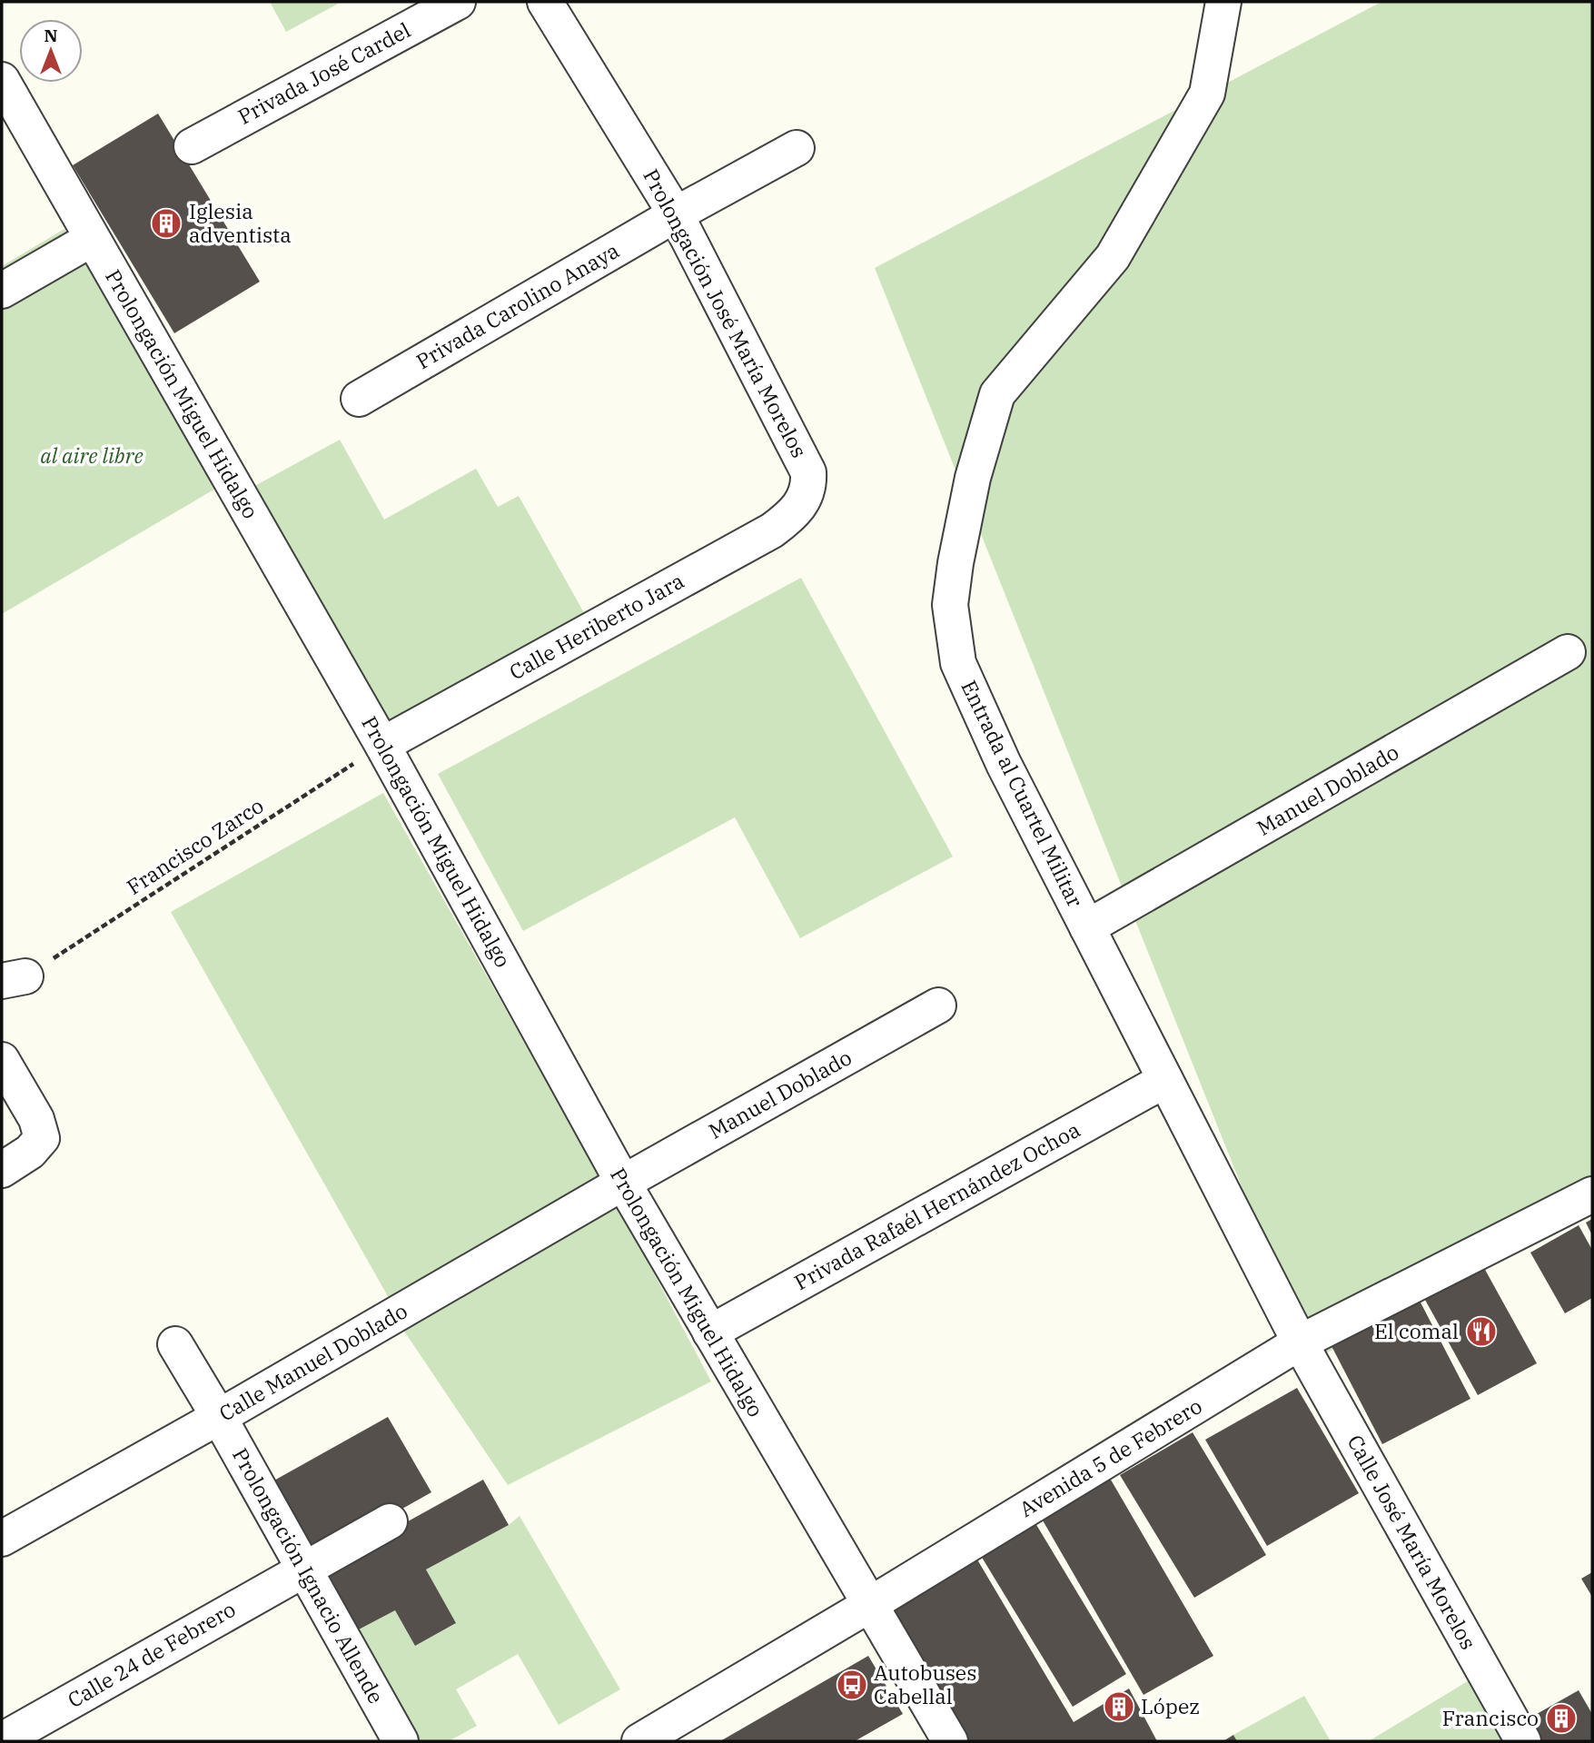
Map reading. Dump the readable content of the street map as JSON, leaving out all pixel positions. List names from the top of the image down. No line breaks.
{"streets":{"street":["Privada José Cardel","Privada Carolino Anaya","Prolongación José María Morelos","Prolongación Miguel Hidalgo","Calle Heriberto Jara","Manuel Doblado","Entrada al Cuartel Militar","Privada Rafaél Hernández Ochoa","Calle Manuel Doblado","Avenida 5 de Febrero","Calle José María Morelos","Prolongación Ignacio Allende","Calle 24 de Febrero"],"path":["Francisco Zarco"]},"crossings":[["Privada Carolino Anaya","Prolongación José María Morelos"],["Prolongación José María Morelos","Calle Heriberto Jara"],["Prolongación Miguel Hidalgo","Calle Heriberto Jara"],["Prolongación Miguel Hidalgo","Manuel Doblado"],["Prolongación Miguel Hidalgo","Francisco Zarco"],["Prolongación Miguel Hidalgo","Privada Rafaél Hernández Ochoa"],["Prolongación Miguel Hidalgo","Calle Manuel Doblado"],["Prolongación Miguel Hidalgo","Avenida 5 de Febrero"],["Calle Heriberto Jara","Francisco Zarco"],["Manuel Doblado","Entrada al Cuartel Militar"],["Manuel Doblado","Calle Manuel Doblado"],["Entrada al Cuartel Militar","Privada Rafaél Hernández Ochoa"],["Entrada al Cuartel Militar","Avenida 5 de Febrero"],["Entrada al Cuartel Militar","Calle José María Morelos"],["Calle Manuel Doblado","Prolongación Ignacio Allende"],["Avenida 5 de Febrero","Calle José María Morelos"],["Prolongación Ignacio Allende","Calle 24 de Febrero"]],"parks":["al aire libre"],"places":{"building":["Iglesia adventista","López","Francisco"],"restaurant":["El comal"],"bus stop":["Autobuses Cabellal"]},"north":"top"}
